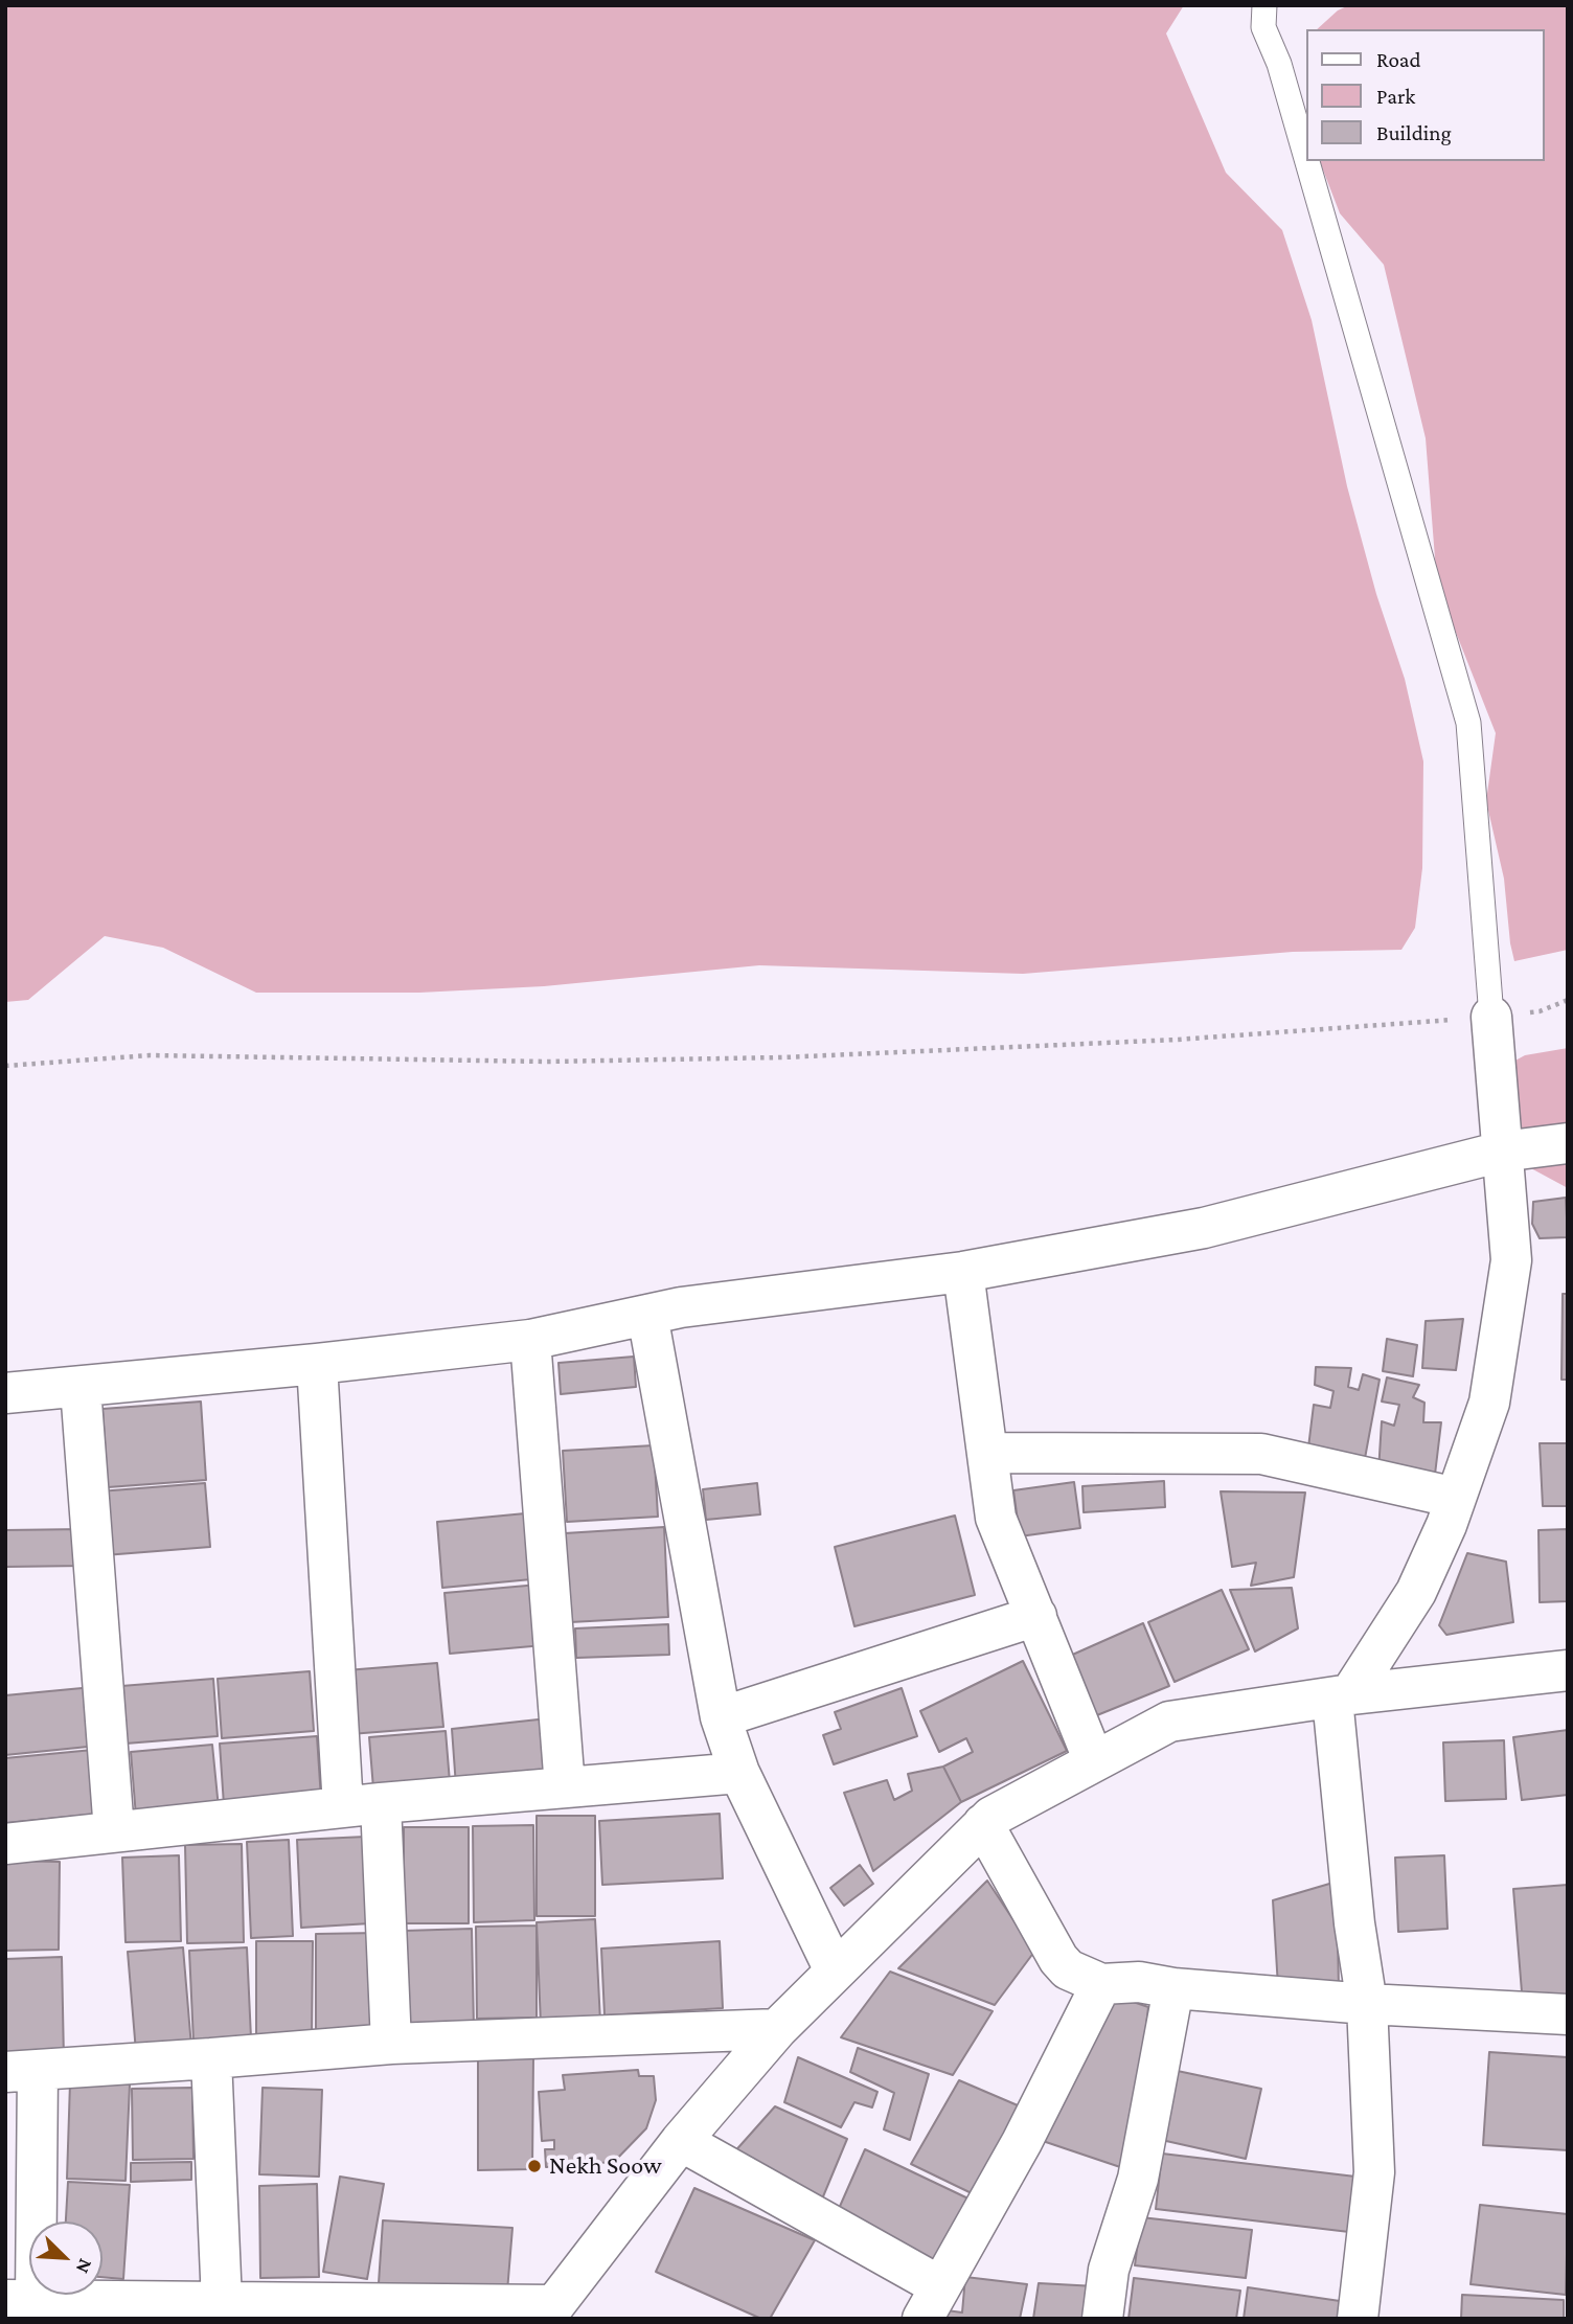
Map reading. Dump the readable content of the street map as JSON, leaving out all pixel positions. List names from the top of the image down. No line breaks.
{"places":["Nekh Soow"],"legend":["Road","Park","Building"],"north":"bottom right"}
